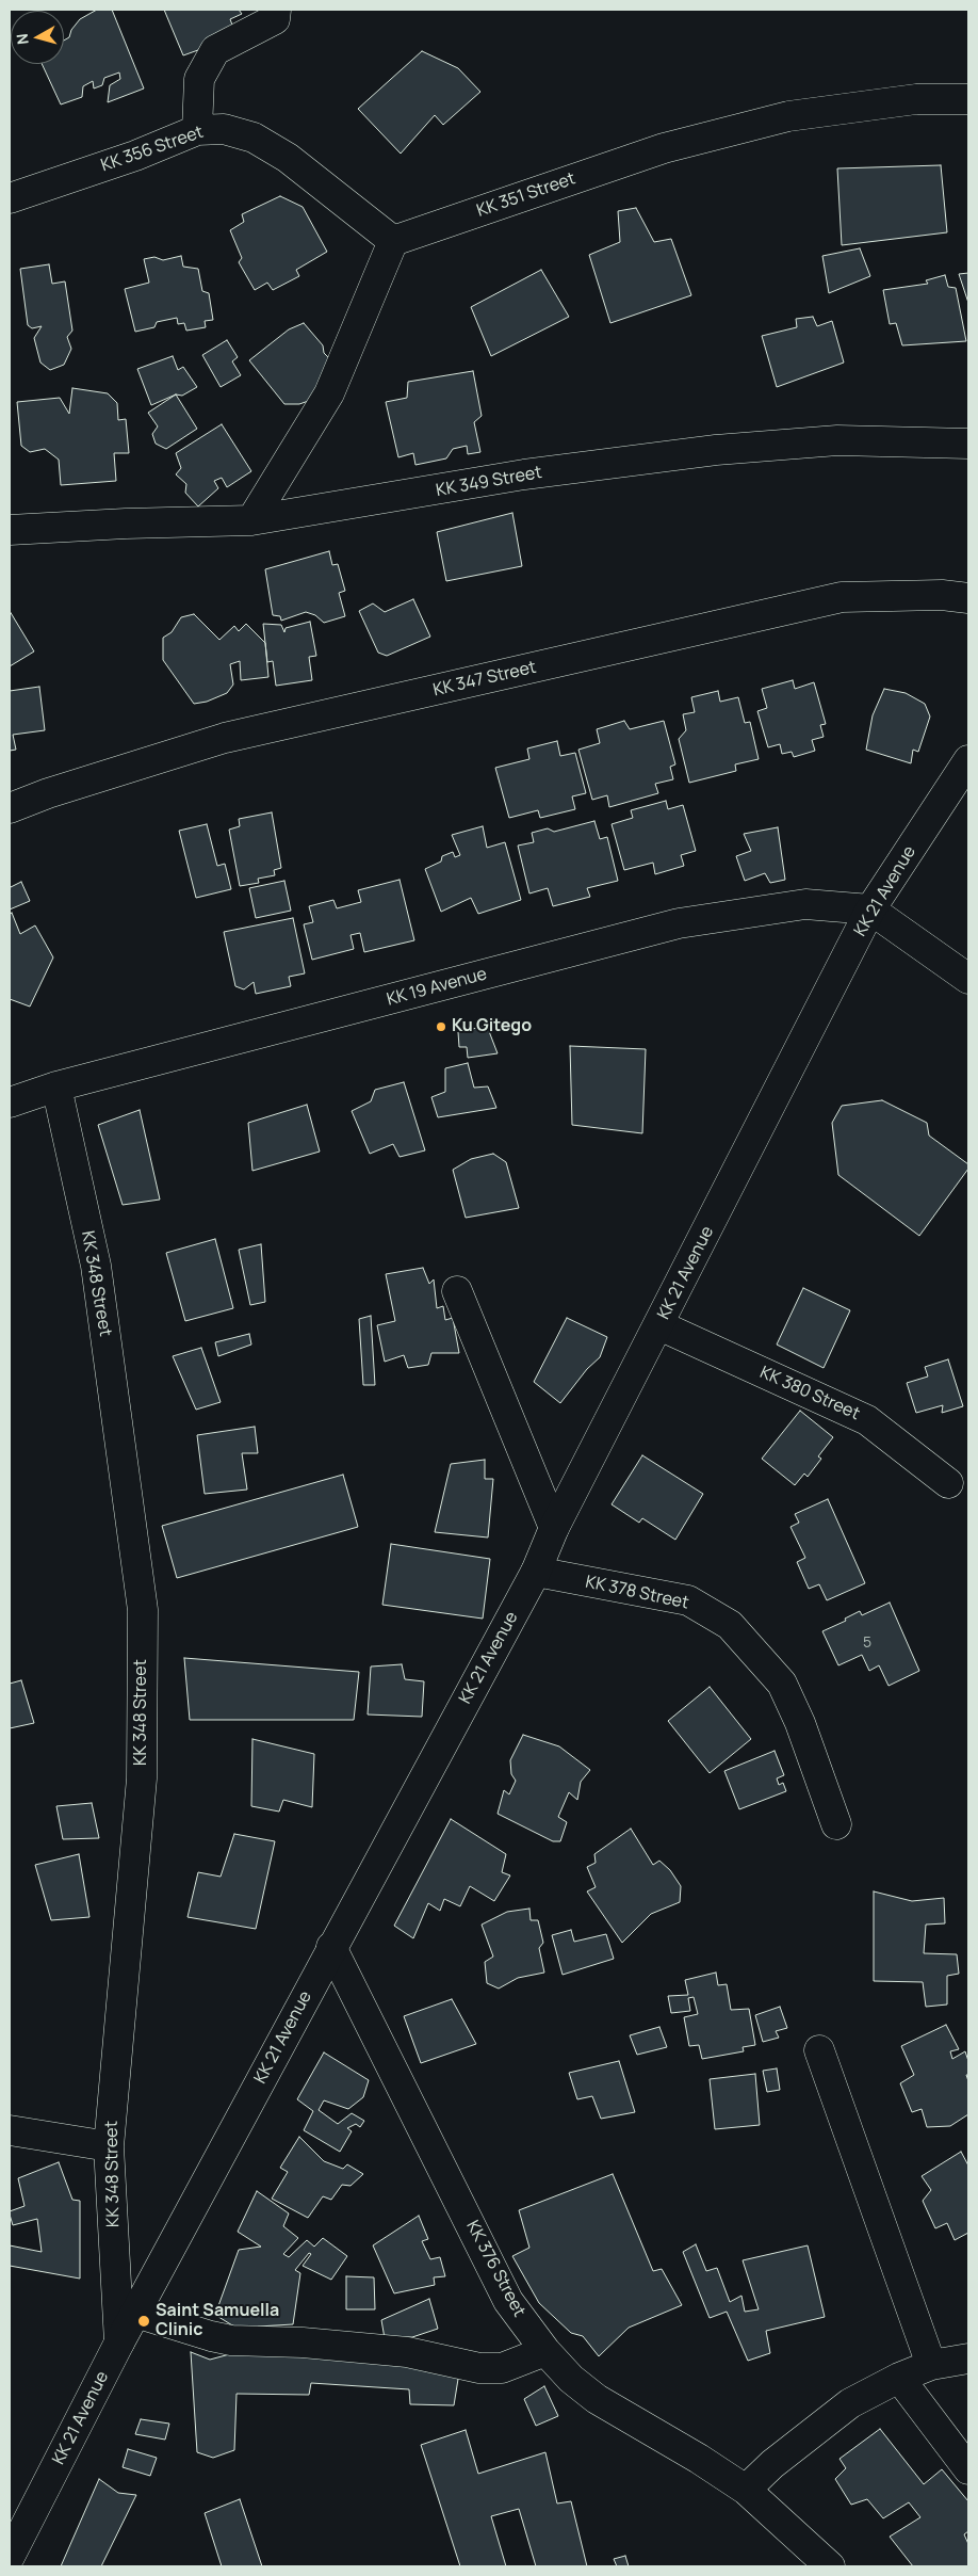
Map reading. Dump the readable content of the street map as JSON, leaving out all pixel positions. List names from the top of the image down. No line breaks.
{"streets":{"street":["KK 356 Street","KK 351 Street","KK 349 Street","KK 347 Street","KK 21 Avenue","KK 19 Avenue","KK 348 Street","KK 380 Street","KK 378 Street","KK 376 Street"]},"crossings":[["KK 356 Street","KK 351 Street"],["KK 21 Avenue","KK 19 Avenue"],["KK 21 Avenue","KK 348 Street"],["KK 21 Avenue","KK 380 Street"],["KK 21 Avenue","KK 378 Street"],["KK 21 Avenue","KK 376 Street"],["KK 19 Avenue","KK 348 Street"]],"places":["Ku Gitego","Saint Samuella Clinic"],"house_numbers":["5"],"north":"left"}
